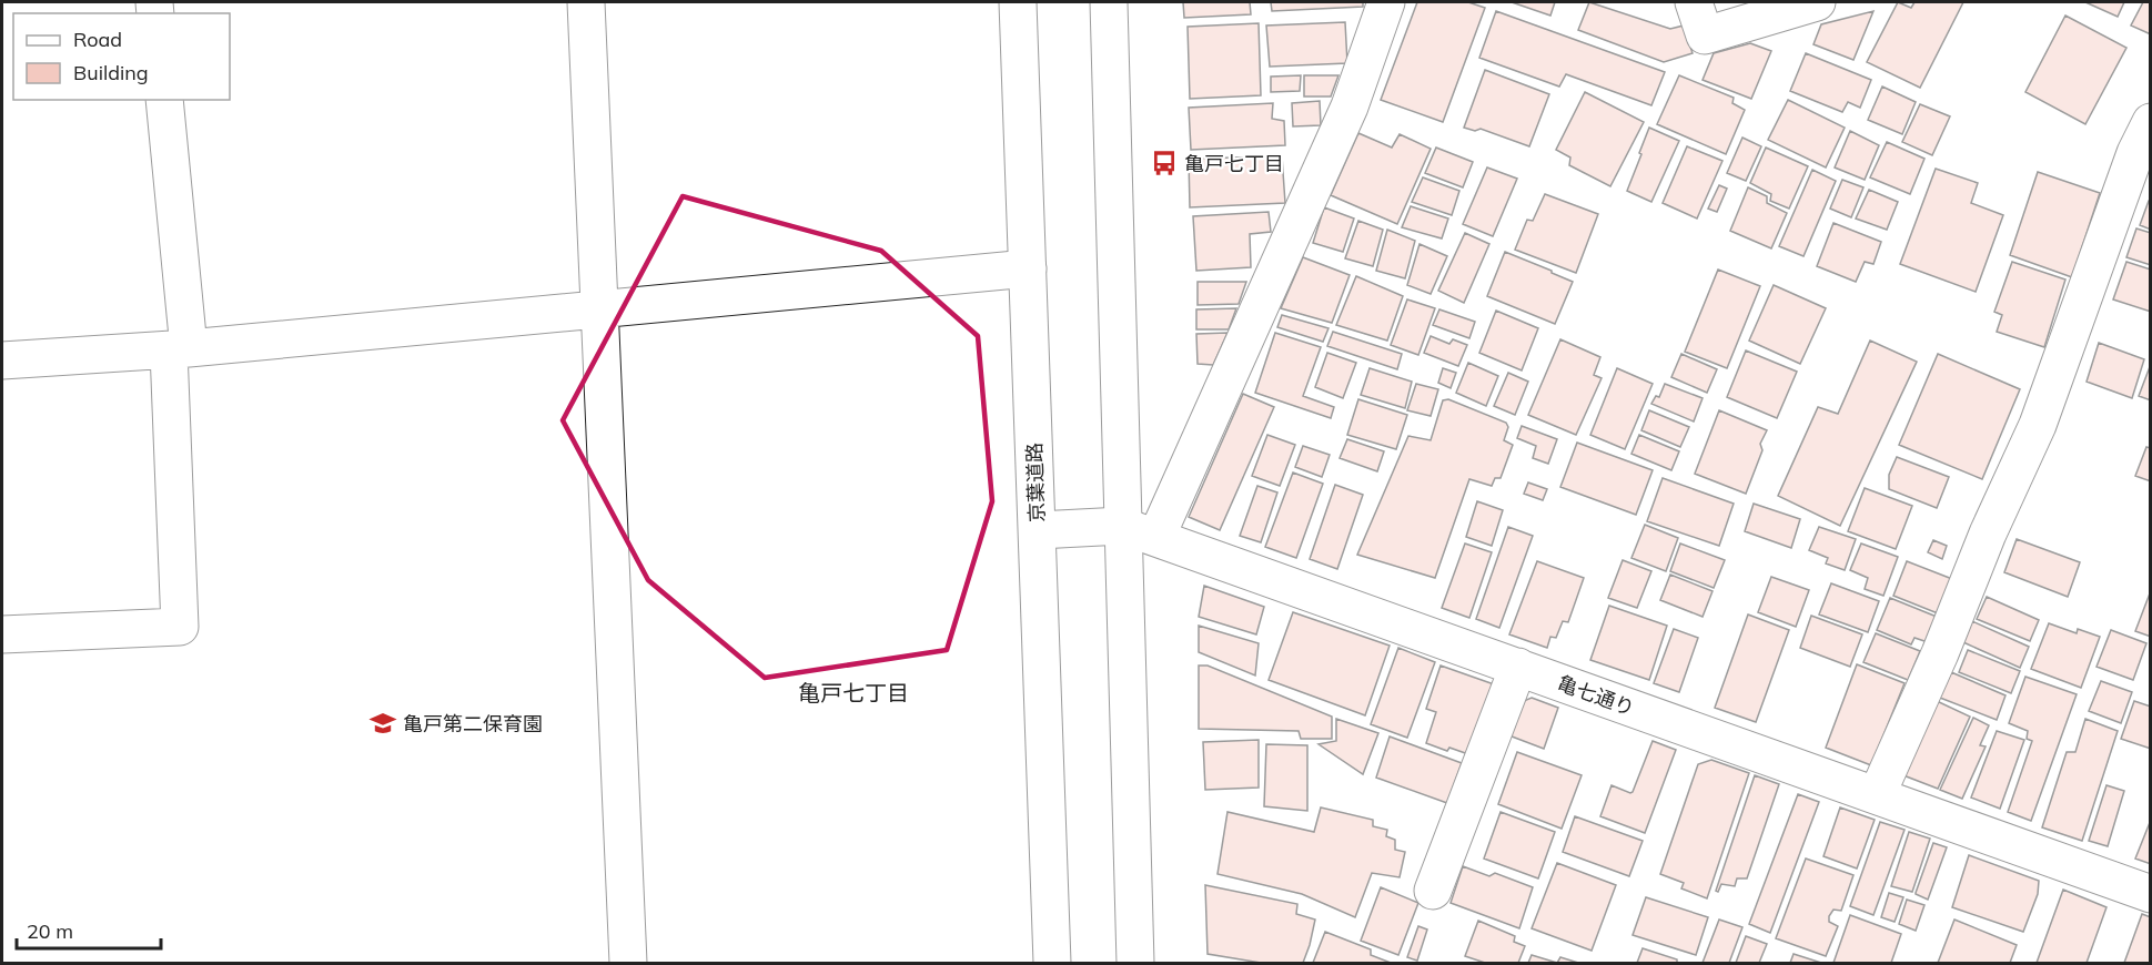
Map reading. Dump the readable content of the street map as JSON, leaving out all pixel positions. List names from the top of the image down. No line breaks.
{"streets":{"main road":["京葉道路","亀七通り"]},"crossings":[["京葉道路","亀七通り"]],"districts":["亀戸七丁目"],"places":{"bus stop":["亀戸七丁目"],"school or university":["亀戸第二保育園"]},"legend":["Road","Building"],"scale_bar":"20 m"}
